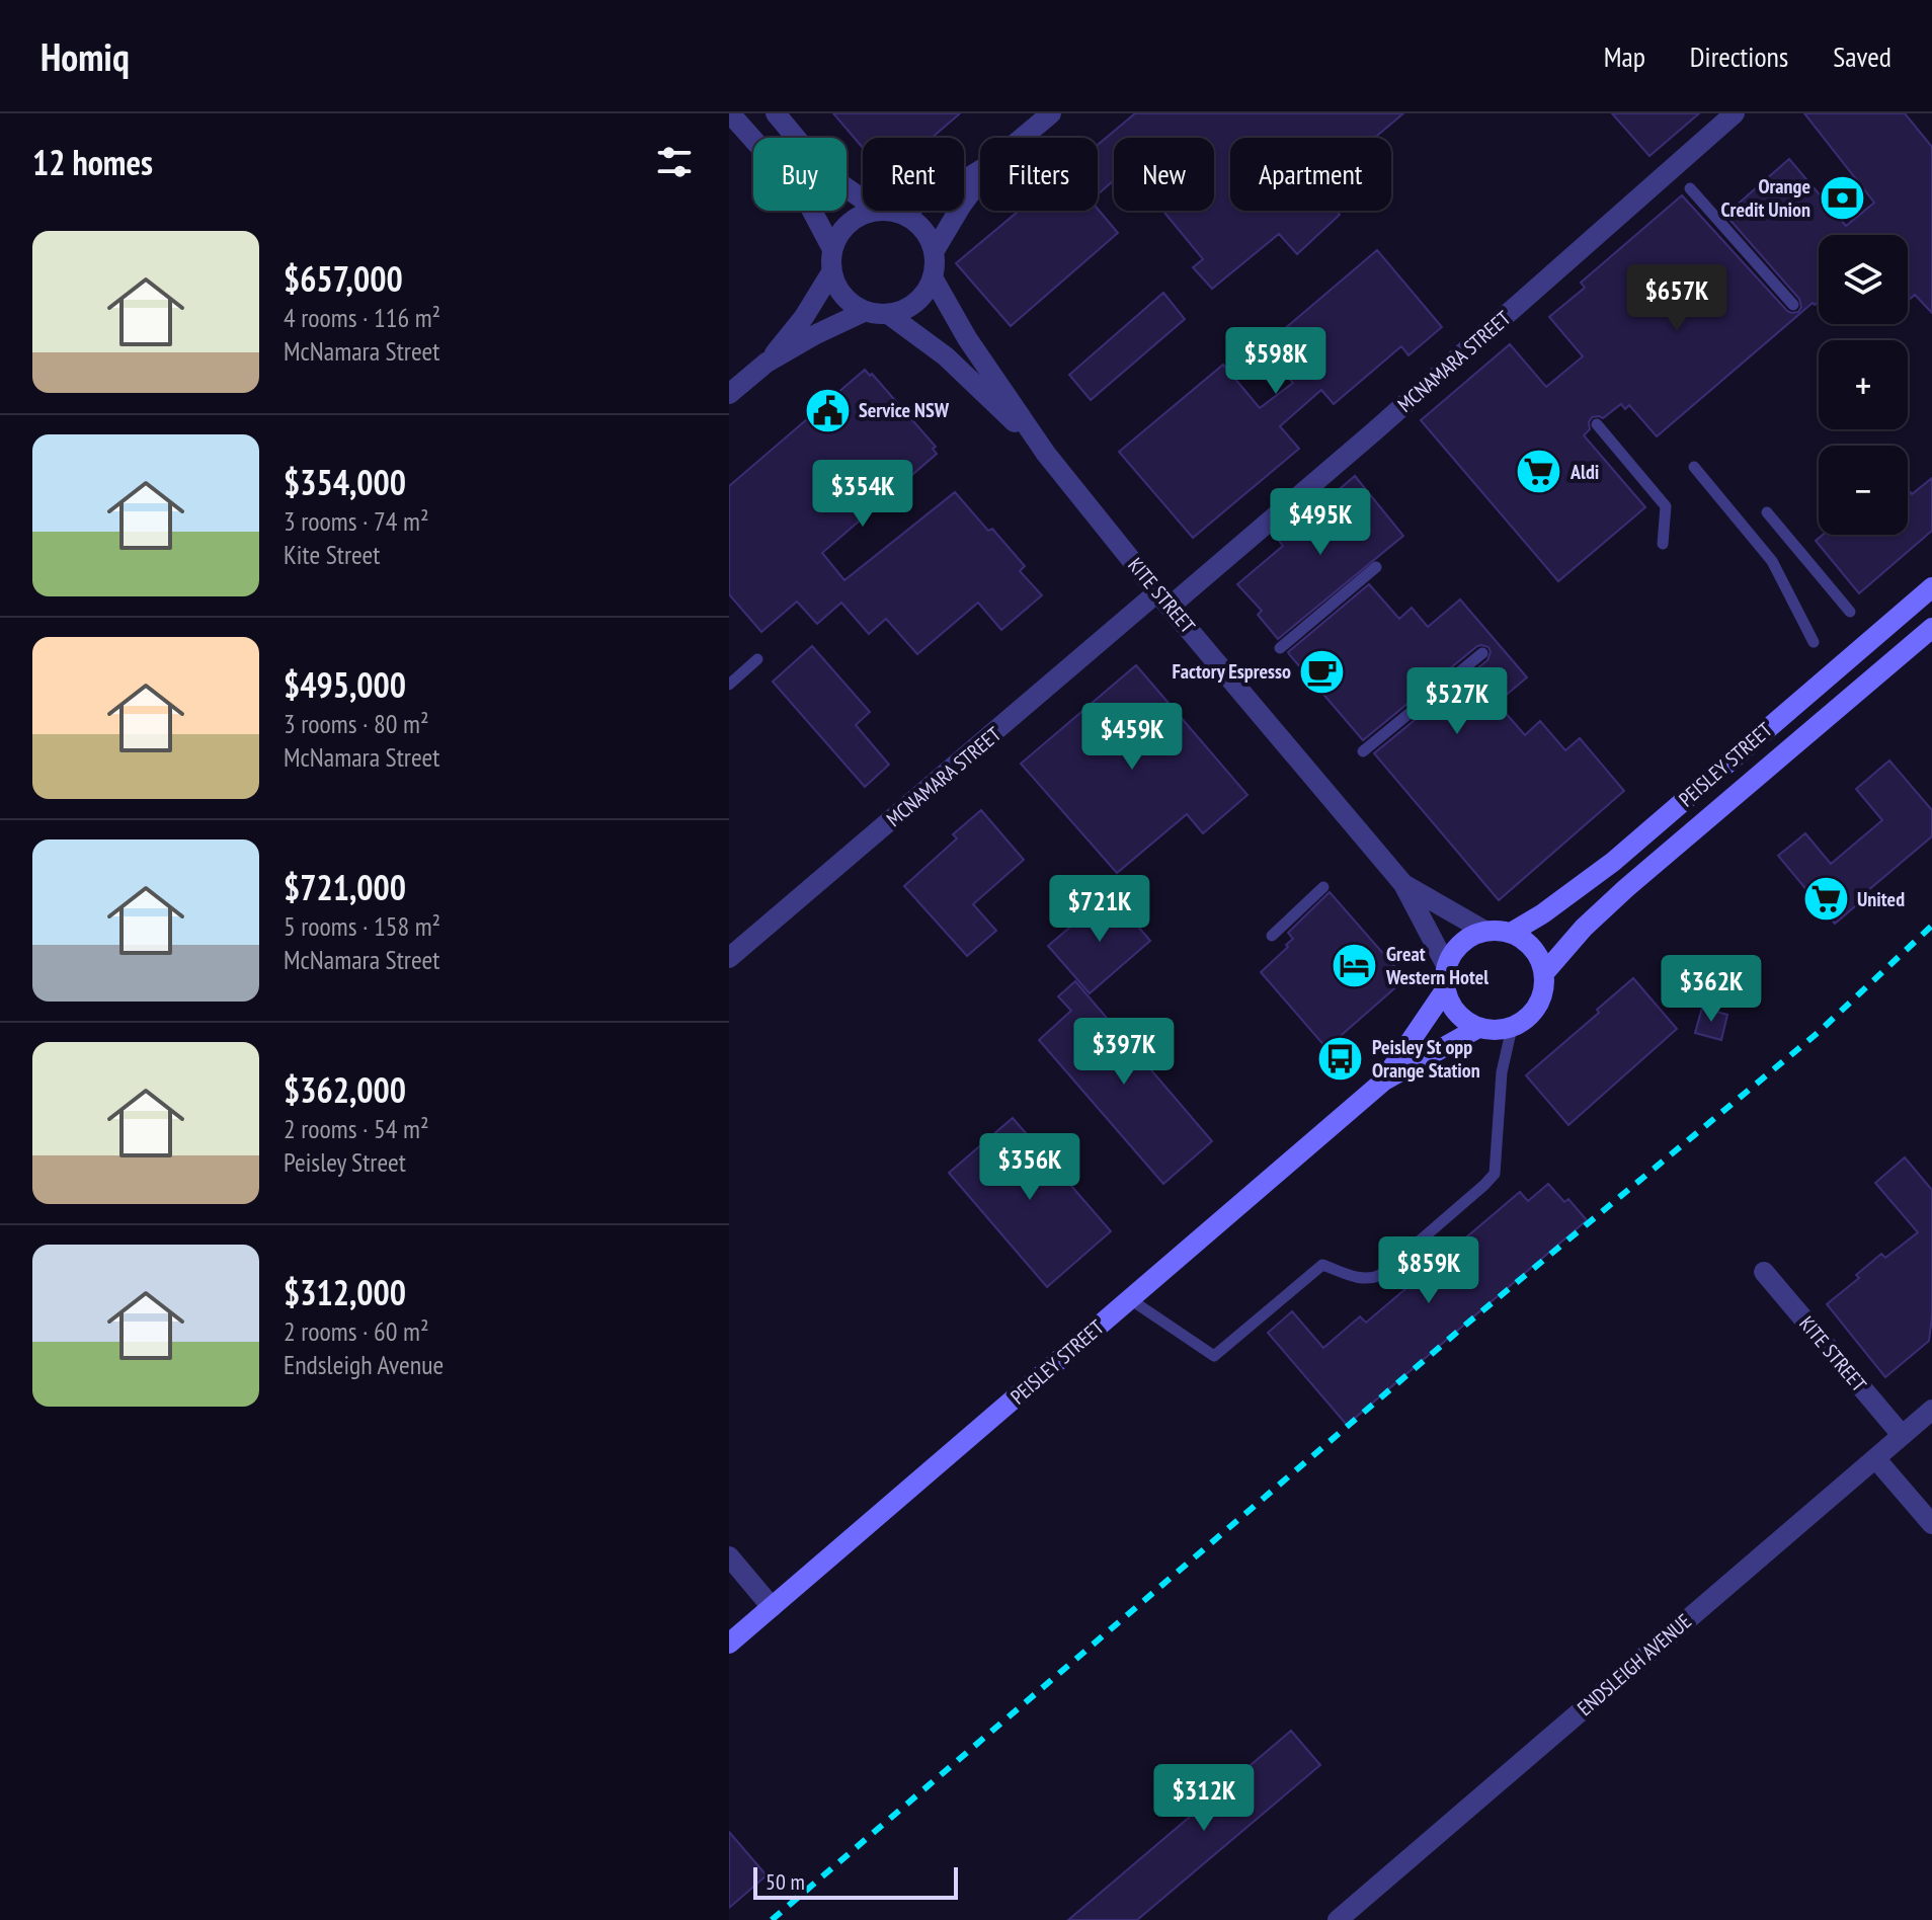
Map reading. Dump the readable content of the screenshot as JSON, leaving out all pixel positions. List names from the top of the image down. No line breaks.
{"streets":{"main road":["PEISLEY STREET"],"street":["MCNAMARA STREET","KITE STREET","ENDSLEIGH AVENUE"]},"crossings":[["MCNAMARA STREET","KITE STREET"],["KITE STREET","PEISLEY STREET"],["KITE STREET","ENDSLEIGH AVENUE"]],"places":{"bank":["Orange Credit Union"],"public building":["Service NSW"],"supermarket":["Aldi","United"],"cafe":["Factory Espresso"],"hotel":["Great Western Hotel"],"bus stop":["Peisley St opp Orange Station"]},"scale_bar":"50 m","page":{"header":"Homiq","nav":["Map","Directions","Saved"],"heading":"12 homes","chip":["Buy","Rent","Filters","New","Apartment"],"list":[{"name":"$657,000","note":"4 rooms · 116 m² · McNamara Street"},{"name":"$354,000","note":"3 rooms · 74 m² · Kite Street"},{"name":"$495,000","note":"3 rooms · 80 m² · McNamara Street"},{"name":"$721,000","note":"5 rooms · 158 m² · McNamara Street"},{"name":"$362,000","note":"2 rooms · 54 m² · Peisley Street"},{"name":"$312,000","note":"2 rooms · 60 m² · Endsleigh Avenue"}],"map_buttons":["+","−"],"price":["$657K","$598K","$354K","$495K","$527K","$459K","$721K","$362K","$397K","$356K","$859K","$312K"],"scale":"50 m"}}
